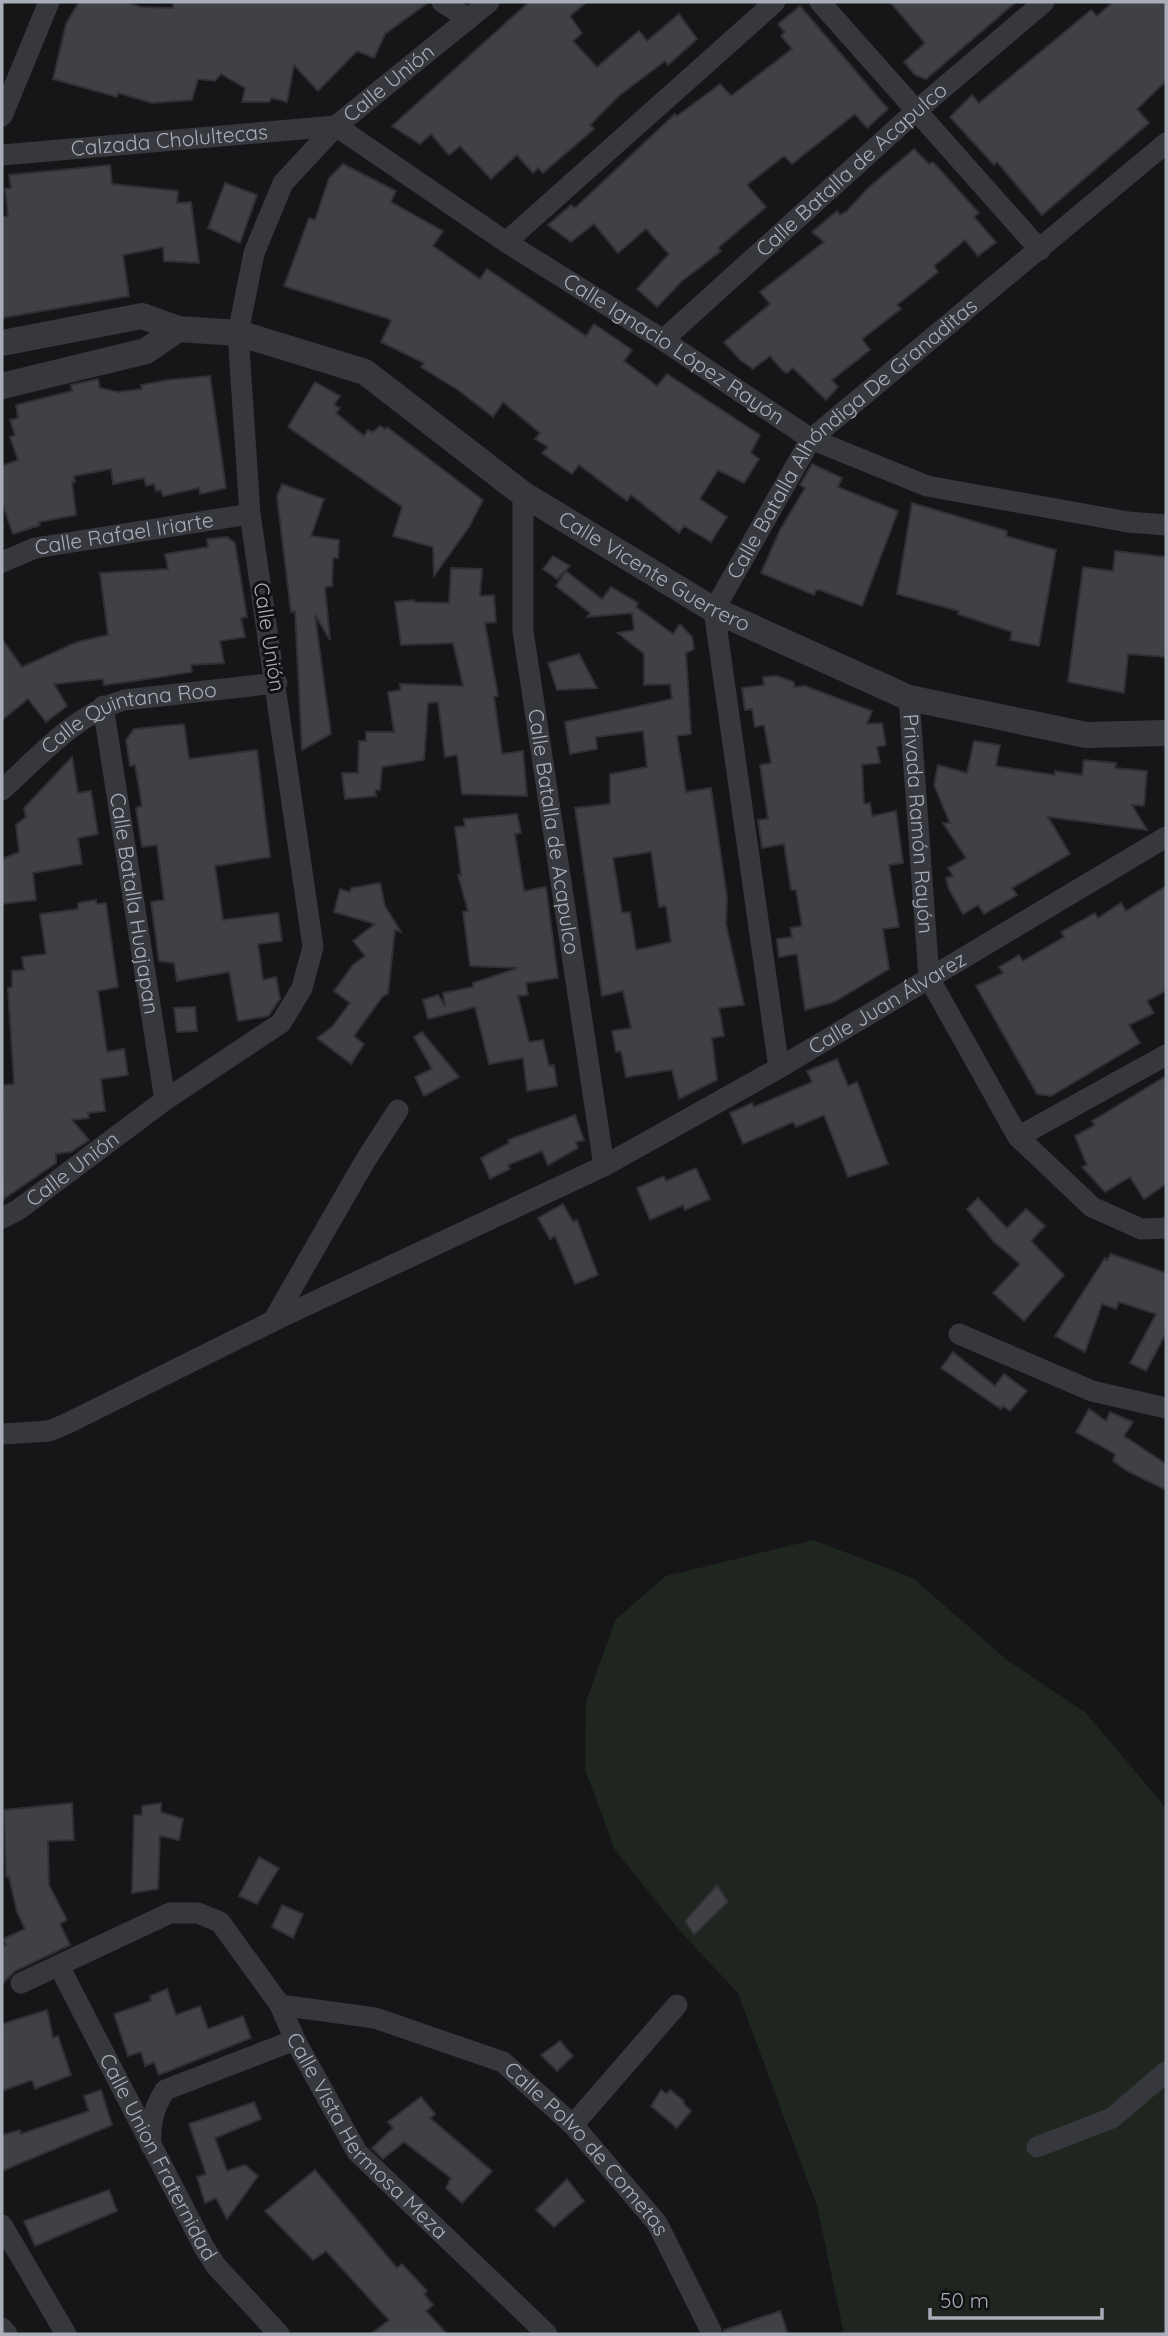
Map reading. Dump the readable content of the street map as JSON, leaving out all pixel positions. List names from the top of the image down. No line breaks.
{"streets":{"street":["Calle Unión","Calzada Cholultecas","Calle Batalla de Acapulco","Calle Ignacio López Rayón","Calle Batalla Alhóndiga De Granaditas","Calle Rafael Iriarte","Calle Vicente Guerrero","Calle Quintana Roo","Privada Ramón Rayón","Calle Batalla Huajapan","Calle Juan Álvarez","Calle Vista Hermosa Meza","Calle Polvo de Cometas","Calle Union Fraternidad"]},"crossings":[["Calle Unión","Calzada Cholultecas"],["Calle Unión","Calle Ignacio López Rayón"],["Calle Unión","Calle Rafael Iriarte"],["Calle Unión","Calle Vicente Guerrero"],["Calle Unión","Calle Quintana Roo"],["Calle Unión","Calle Batalla Huajapan"],["Calzada Cholultecas","Calle Ignacio López Rayón"],["Calle Batalla de Acapulco","Calle Ignacio López Rayón"],["Calle Batalla de Acapulco","Calle Vicente Guerrero"],["Calle Batalla de Acapulco","Calle Juan Álvarez"],["Calle Ignacio López Rayón","Calle Batalla Alhóndiga De Granaditas"],["Calle Batalla Alhóndiga De Granaditas","Calle Vicente Guerrero"],["Calle Vicente Guerrero","Privada Ramón Rayón"],["Calle Quintana Roo","Calle Batalla Huajapan"],["Privada Ramón Rayón","Calle Juan Álvarez"],["Calle Vista Hermosa Meza","Calle Polvo de Cometas"],["Calle Vista Hermosa Meza","Calle Union Fraternidad"]],"scale_bar":"50 m"}
